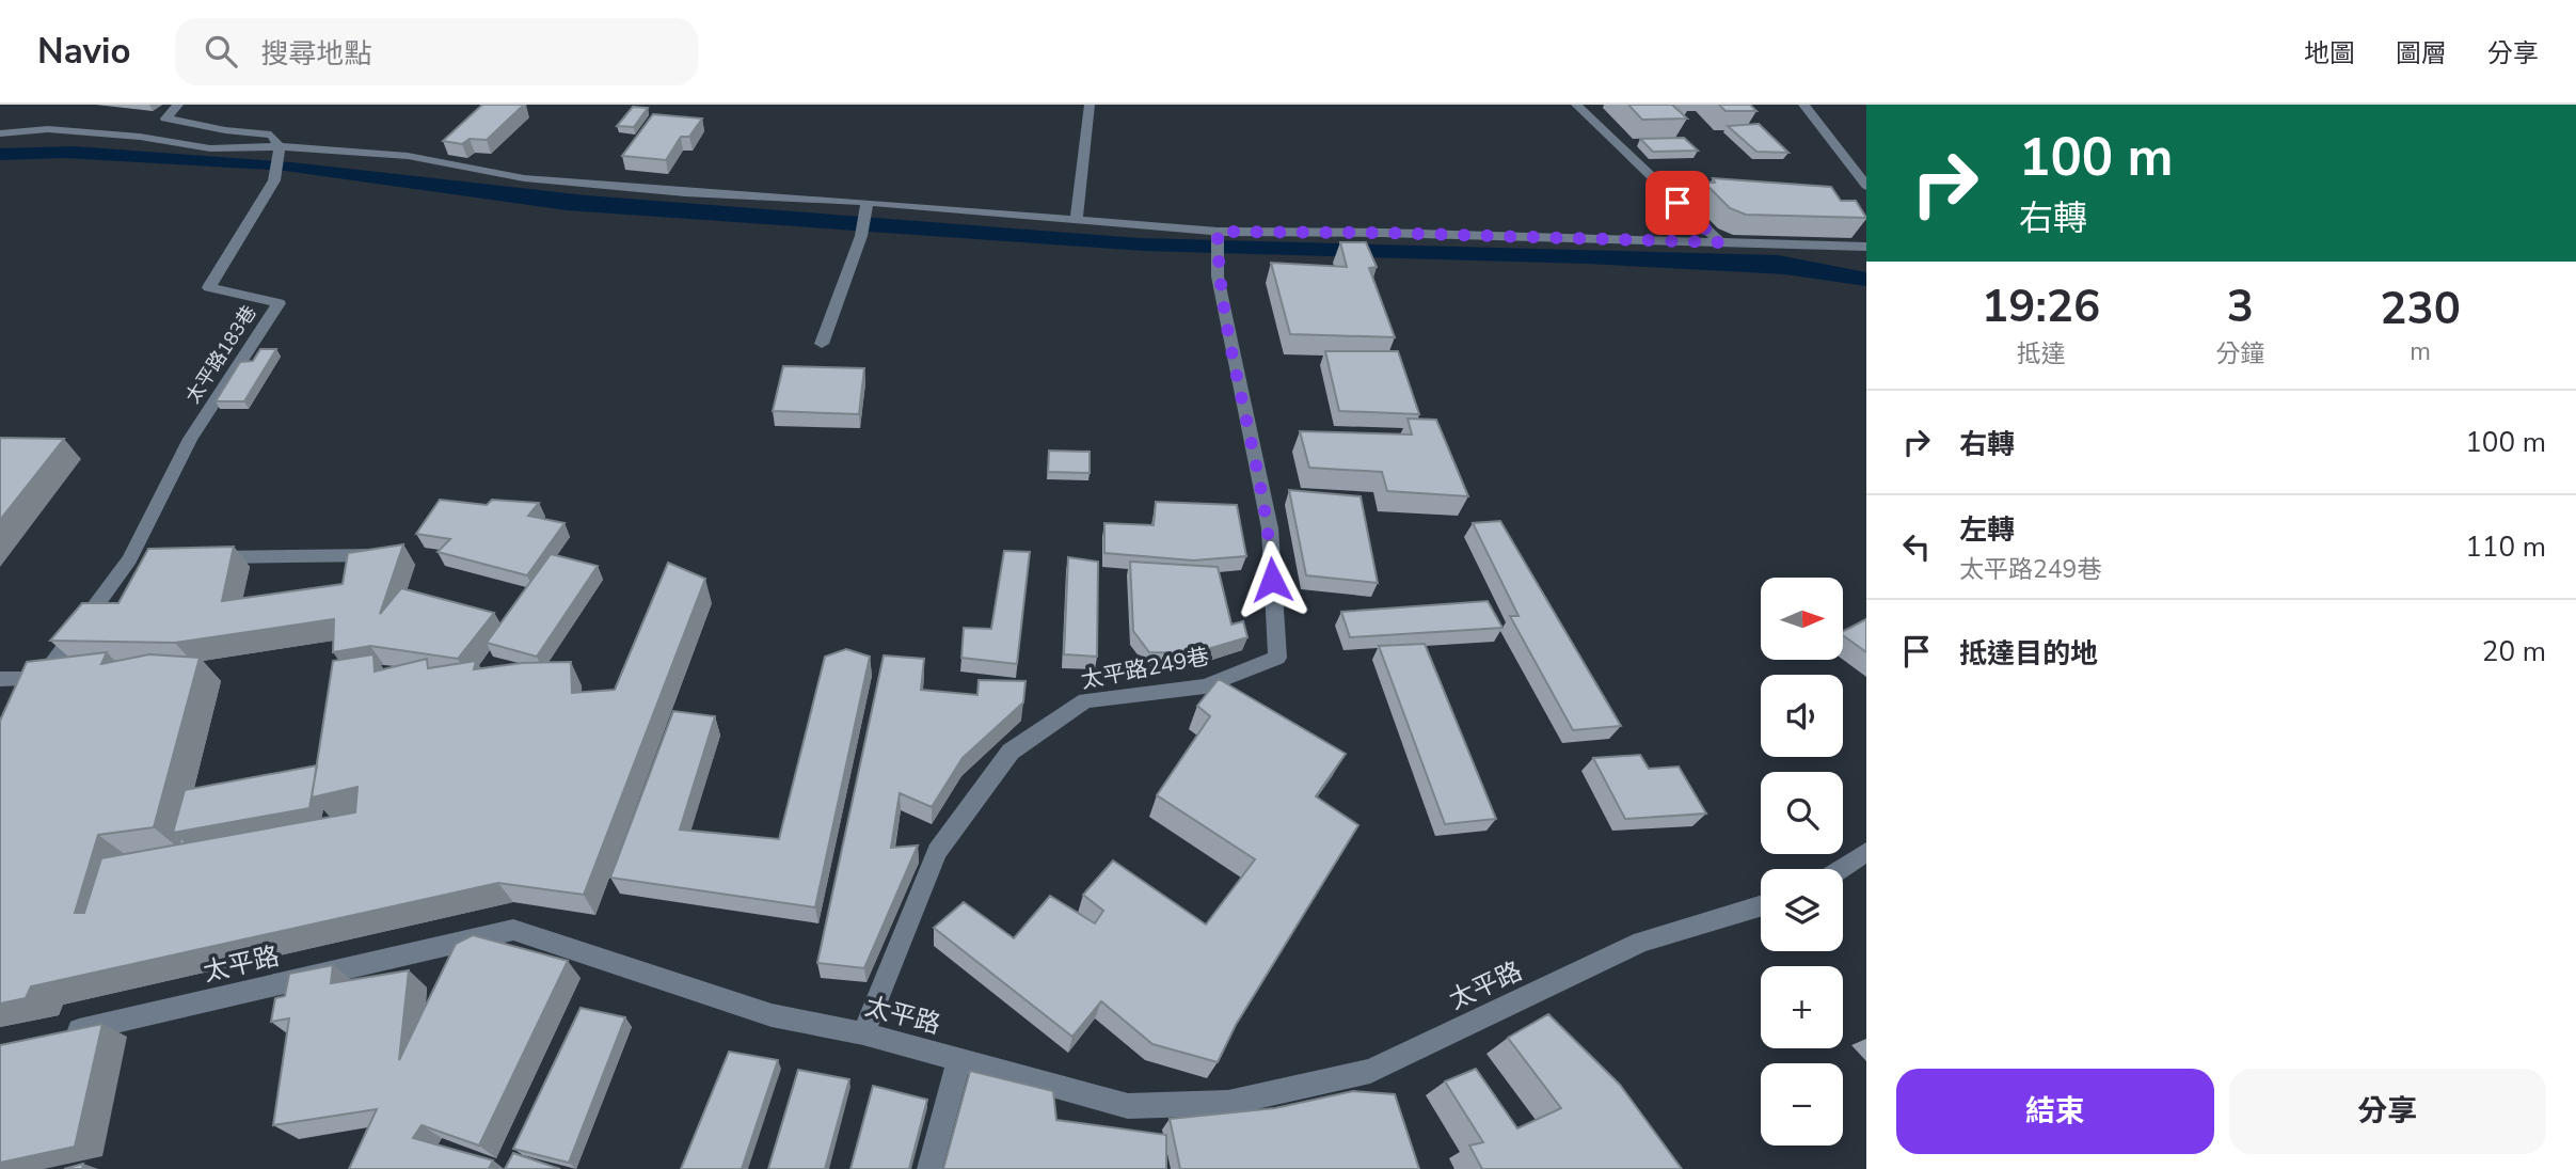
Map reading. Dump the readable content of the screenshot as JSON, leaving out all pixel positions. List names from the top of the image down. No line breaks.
{"streets":{"street":["太平路183巷","太平路249巷","太平路"]},"crossings":[["太平路249巷","太平路"]],"north":"right","page":{"header":"Navio","search":"搜尋地點","nav":["地圖","圖層","分享"],"turn":["100 m","右轉"],"eta":["19:26","抵達","3","分鐘","230","m"],"list":[{"name":"右轉","value":"100 m"},{"name":"左轉","note":"太平路249巷","value":"110 m"},{"name":"抵達目的地","value":"20 m"}],"map_buttons":["+","−"],"buttons":["結束","分享"]}}
